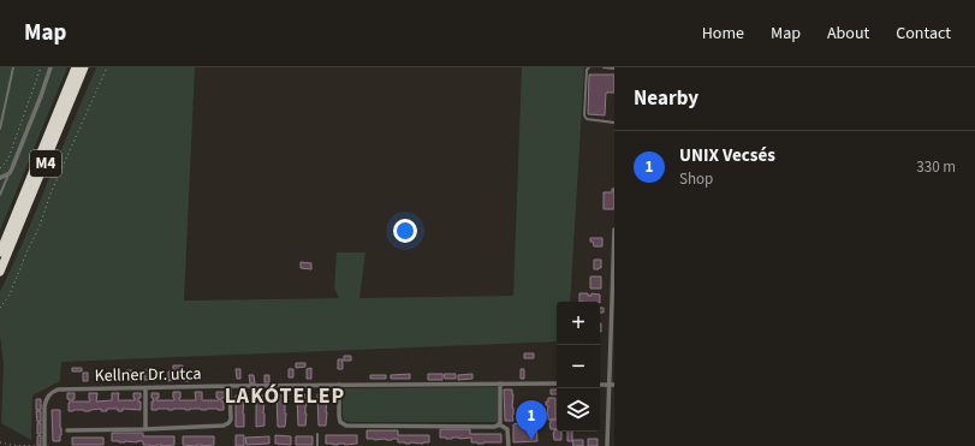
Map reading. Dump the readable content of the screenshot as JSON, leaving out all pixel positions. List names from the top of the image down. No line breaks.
{"streets":{"highway":["M4"],"street":["Kellner Dr. utca"]},"districts":["LAKÓTELEP"],"page":{"header":"Map","nav":["Home","Map","About","Contact"],"heading":"Nearby","list":[{"mark":"1","name":"UNIX Vecsés","note":"Shop","value":"330 m"}],"map_buttons":["+","−"],"pins":"1"}}
